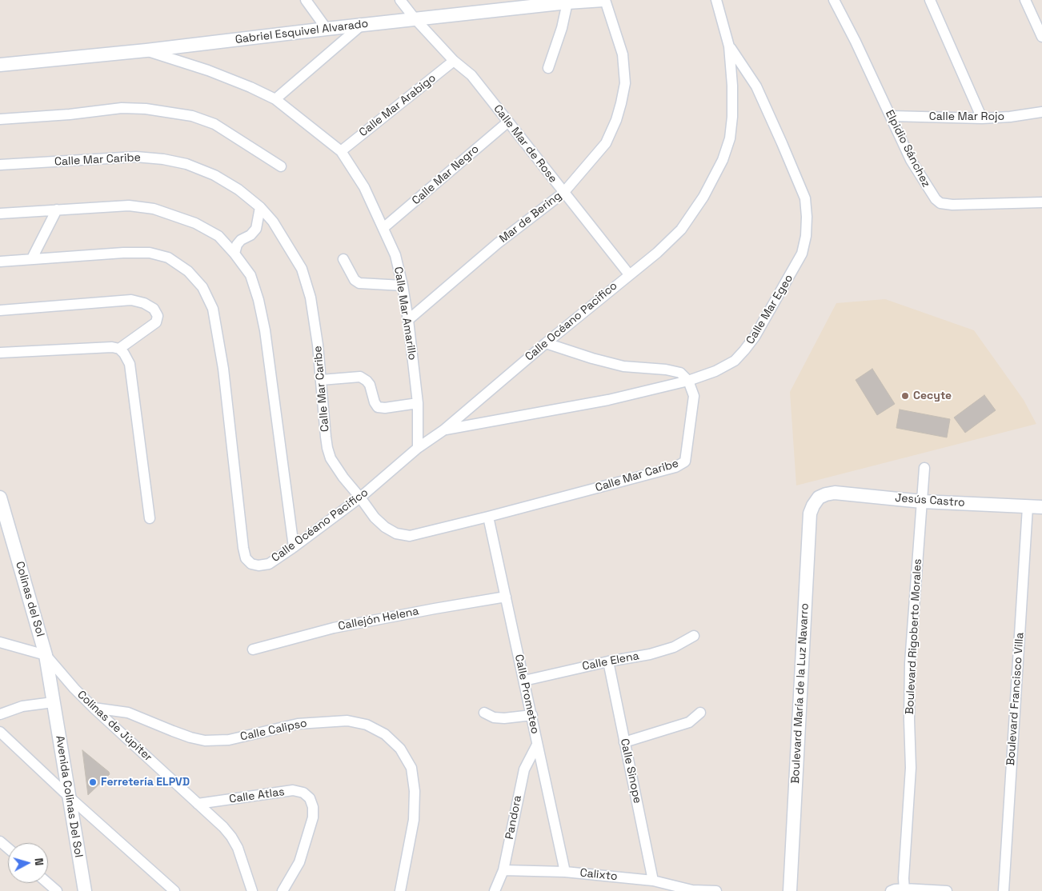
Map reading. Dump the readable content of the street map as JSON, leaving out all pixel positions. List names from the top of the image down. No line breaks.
{"streets":{"street":["Gabriel Esquivel Alvarado","Calle Mar Arabigo","Calle Mar Rojo","Calle Mar de Rose","Elpidio Sánchez","Calle Mar Caribe","Calle Mar Negro","Mar de Bering","Calle Mar Egeo","Calle Mar Amarillo","Calle Océano Pacifico","Jesús Castro","Colinas del Sol","Callejón Helena","Boulevard Rigoberto Morales","Calle Elena","Boulevard María de la Luz Navarro","Calle Prometeo","Boulevard Francisco Villa","Colinas de Júpiter","Calle Calipso","Calle Sinope","Calle Atlas","Avenida Colinas Del Sol","Pandora","Calixto"]},"crossings":[["Gabriel Esquivel Alvarado","Calle Mar de Rose"],["Gabriel Esquivel Alvarado","Mar de Bering"],["Gabriel Esquivel Alvarado","Calle Mar Amarillo"],["Calle Mar Arabigo","Calle Mar de Rose"],["Calle Mar Arabigo","Calle Mar Amarillo"],["Calle Mar Rojo","Elpidio Sánchez"],["Calle Mar de Rose","Calle Mar Negro"],["Calle Mar de Rose","Mar de Bering"],["Calle Mar de Rose","Calle Océano Pacifico"],["Calle Mar Caribe","Calle Mar Egeo"],["Calle Mar Caribe","Calle Océano Pacifico"],["Calle Mar Caribe","Calle Prometeo"],["Calle Mar Negro","Calle Mar Amarillo"],["Mar de Bering","Calle Mar Amarillo"],["Calle Mar Egeo","Calle Océano Pacifico"],["Calle Mar Amarillo","Calle Océano Pacifico"],["Jesús Castro","Boulevard Rigoberto Morales"],["Jesús Castro","Boulevard María de la Luz Navarro"],["Jesús Castro","Boulevard Francisco Villa"],["Colinas del Sol","Colinas de Júpiter"],["Colinas del Sol","Avenida Colinas Del Sol"],["Callejón Helena","Calle Prometeo"],["Calle Elena","Calle Prometeo"],["Calle Elena","Calle Sinope"],["Calle Prometeo","Pandora"],["Calle Prometeo","Calixto"],["Colinas de Júpiter","Calle Calipso"],["Colinas de Júpiter","Calle Atlas"],["Calle Sinope","Calixto"],["Pandora","Calixto"]],"places":["Cecyte","Ferretería ELPVD"],"north":"right"}
